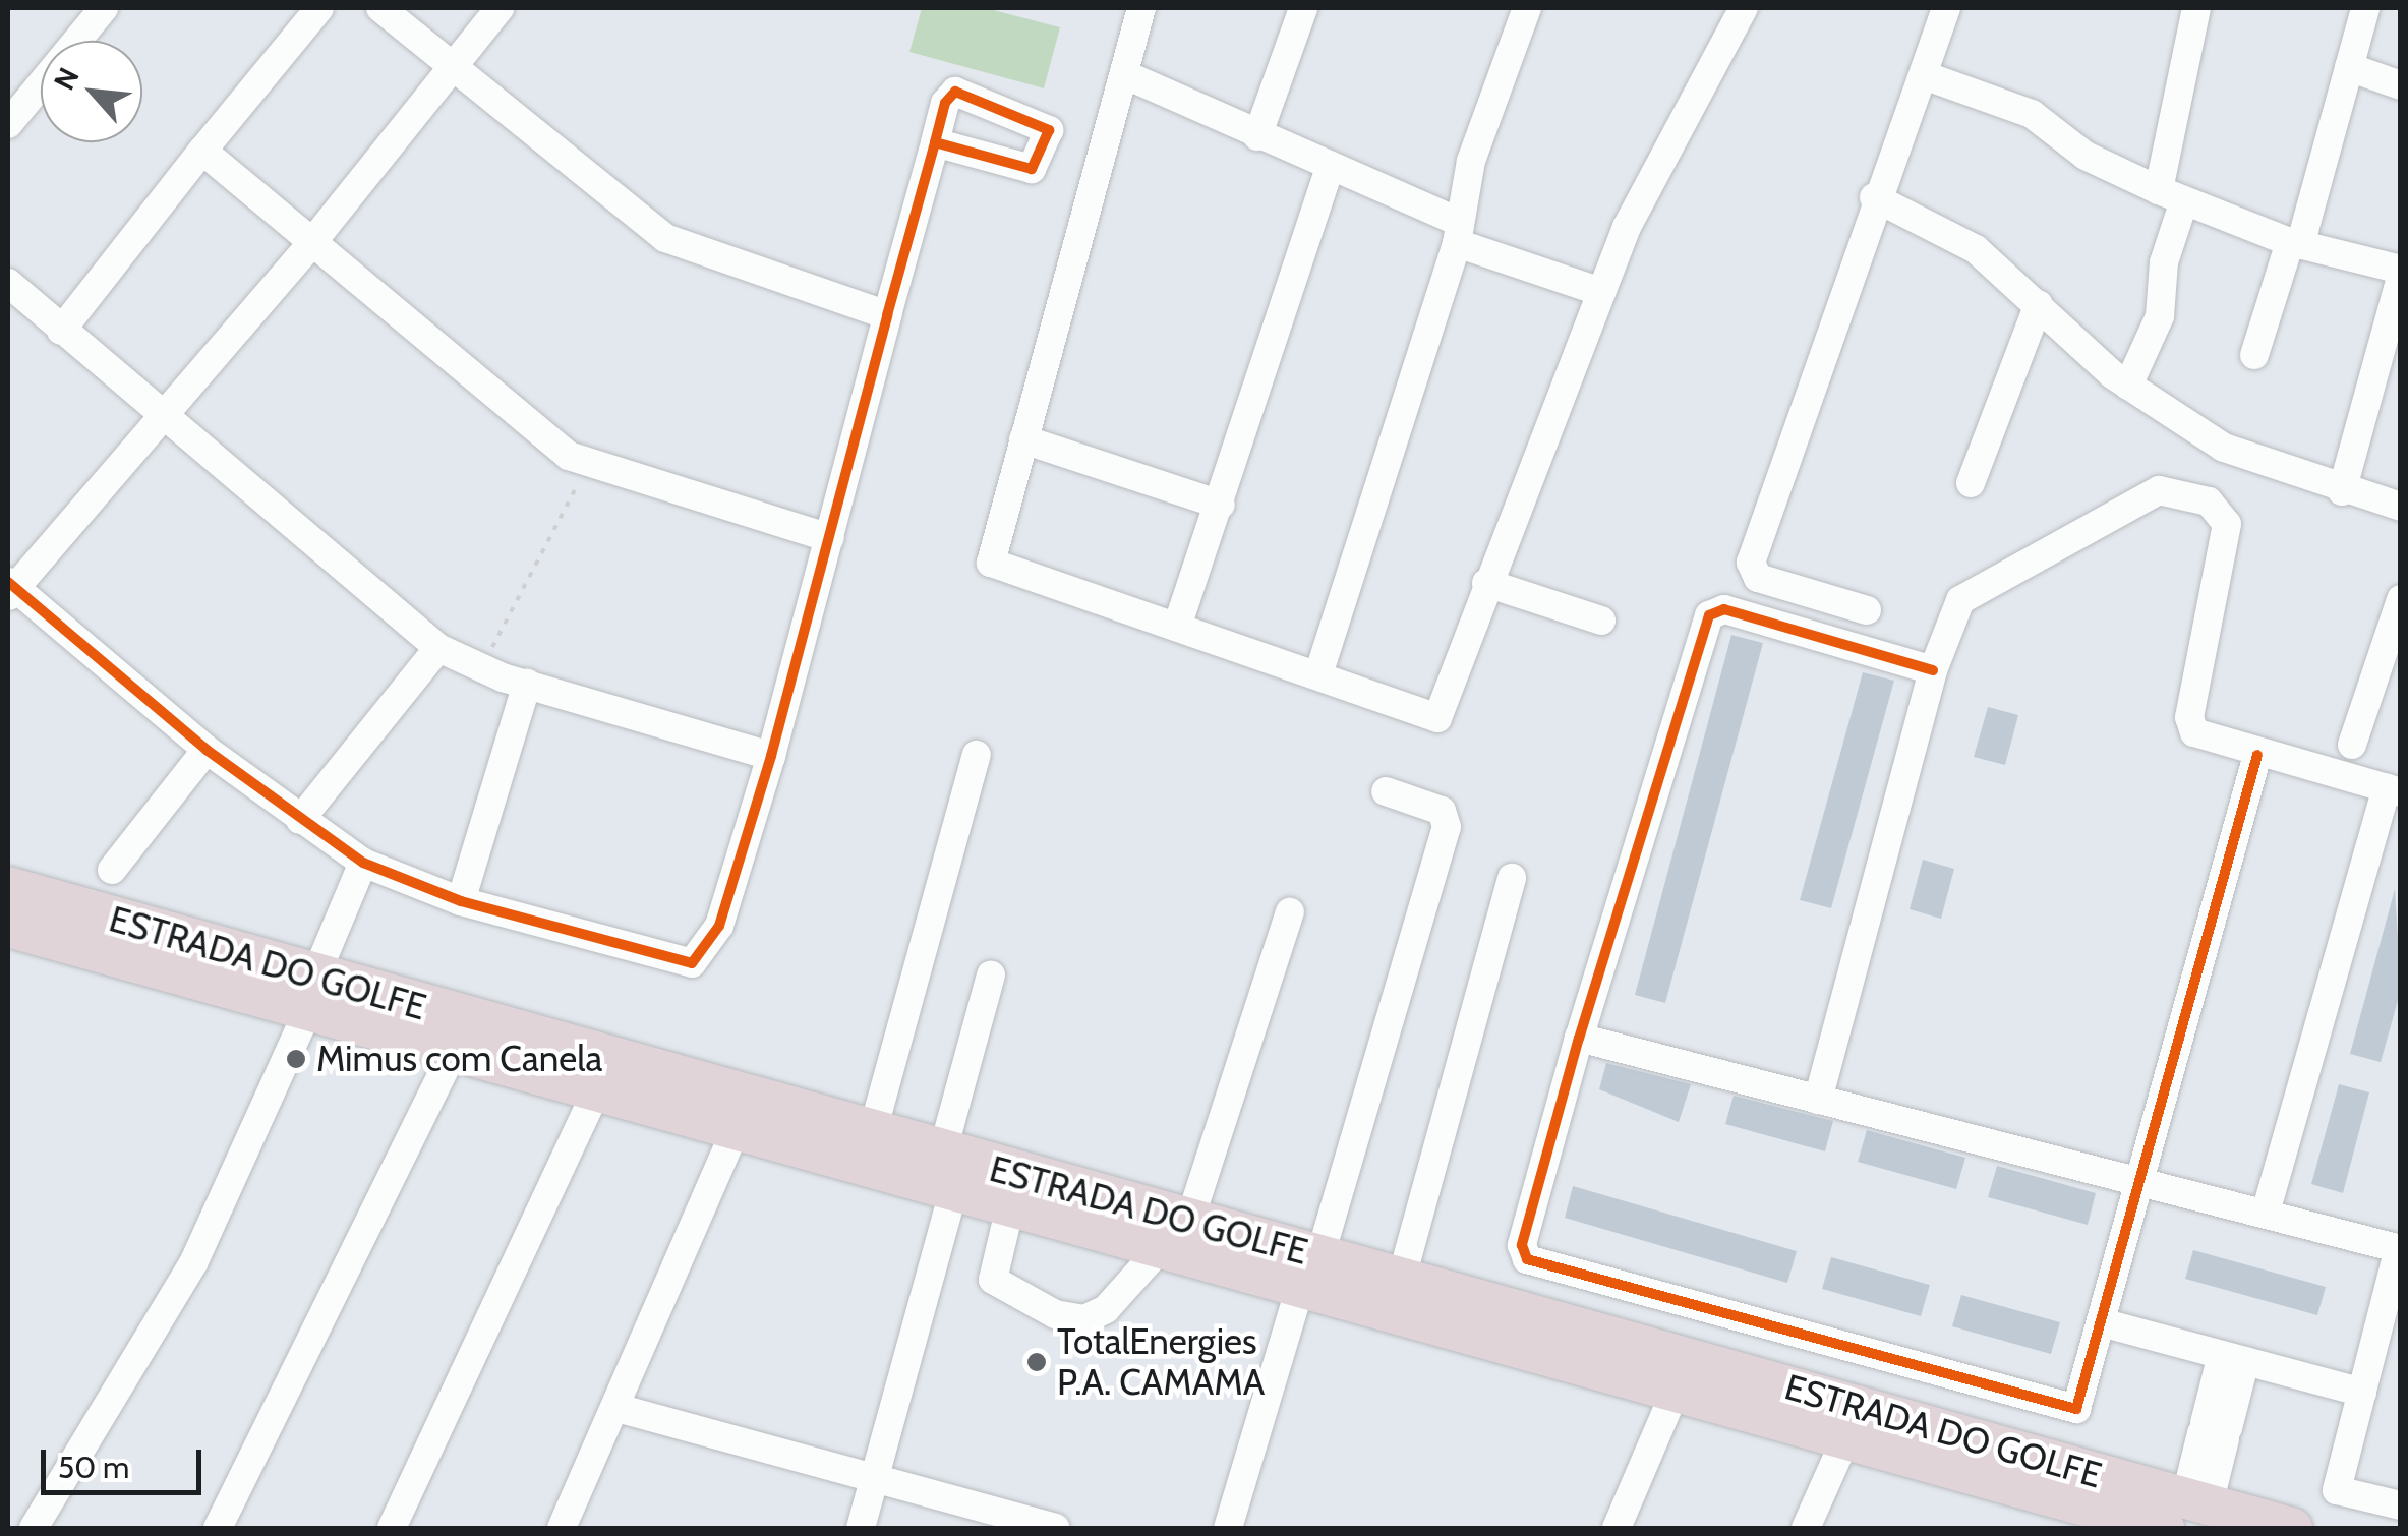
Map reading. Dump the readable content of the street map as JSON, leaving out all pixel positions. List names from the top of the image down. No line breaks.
{"streets":{"highway":["ESTRADA DO GOLFE"]},"places":["Mimus com Canela","TotalEnergies P.A. CAMAMA"],"scale_bar":"50 m","north":"top left"}
